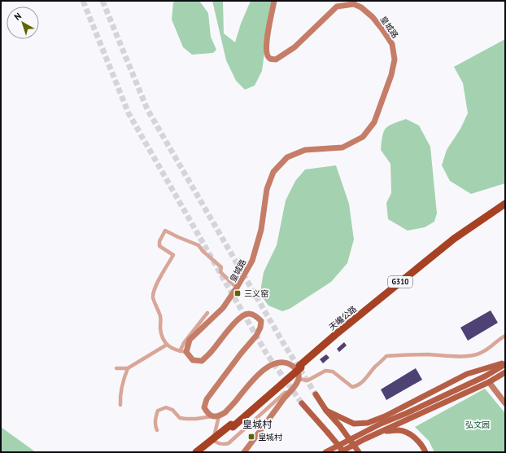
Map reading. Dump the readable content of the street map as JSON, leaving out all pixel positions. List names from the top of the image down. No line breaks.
{"streets":{"highway":["G310","天巉公路"],"street":["皇城路"]},"districts":["皇城村"],"parks":["弘文园"],"places":{"transit":["三义窑","皇城村"]},"north":"top left"}
